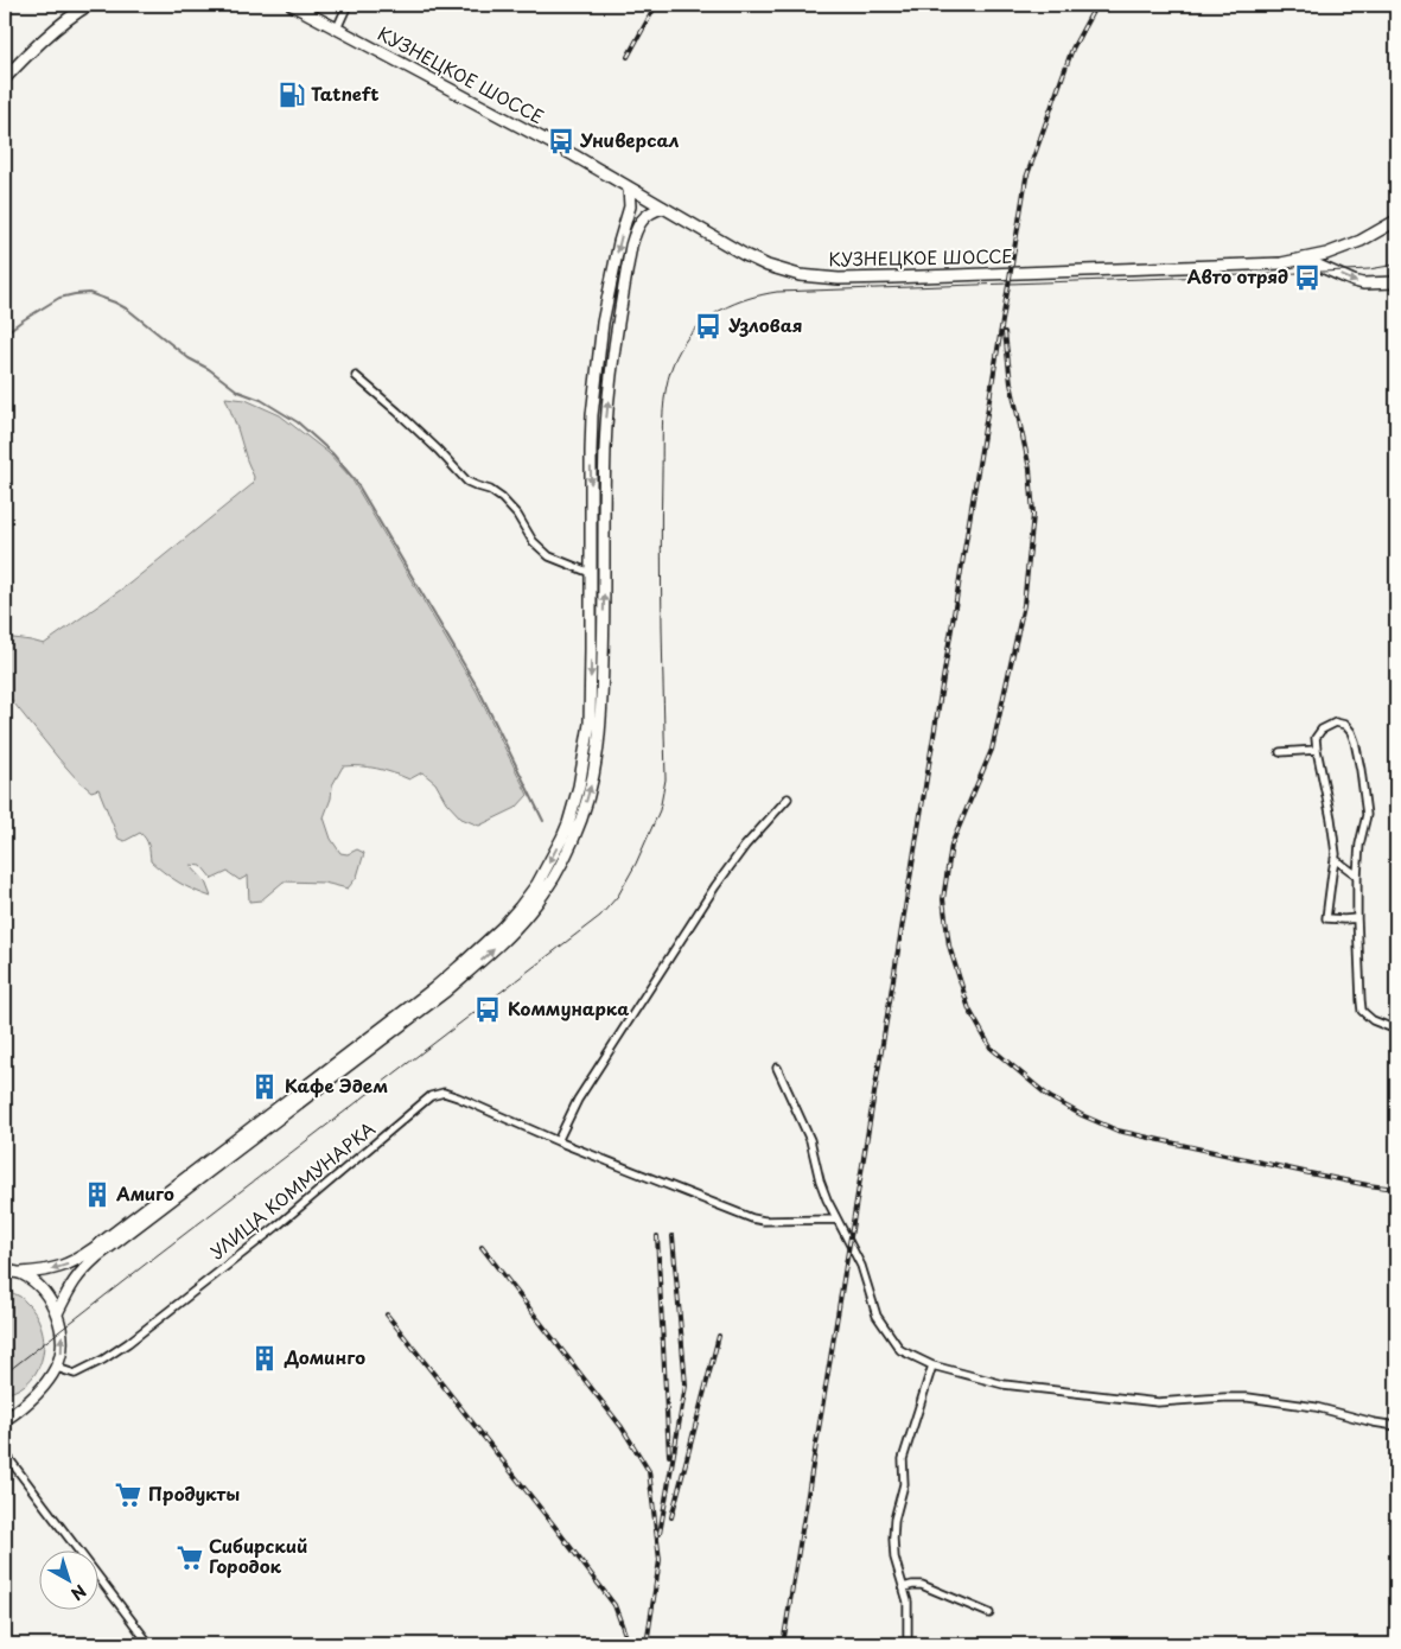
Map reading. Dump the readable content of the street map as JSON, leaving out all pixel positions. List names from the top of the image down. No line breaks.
{"streets":{"main road":["КУЗНЕЦКОЕ ШОССЕ"],"street":["УЛИЦА КОММУНАРКА"]},"places":{"fuel station":["Tatneft"],"bus stop":["Универсал","Авто отряд","Узловая","Коммунарка"],"building":["Кафе Эдем","Амиго","Доминго"],"supermarket":["Продукты","Сибирский Городок"]},"north":"bottom right"}
